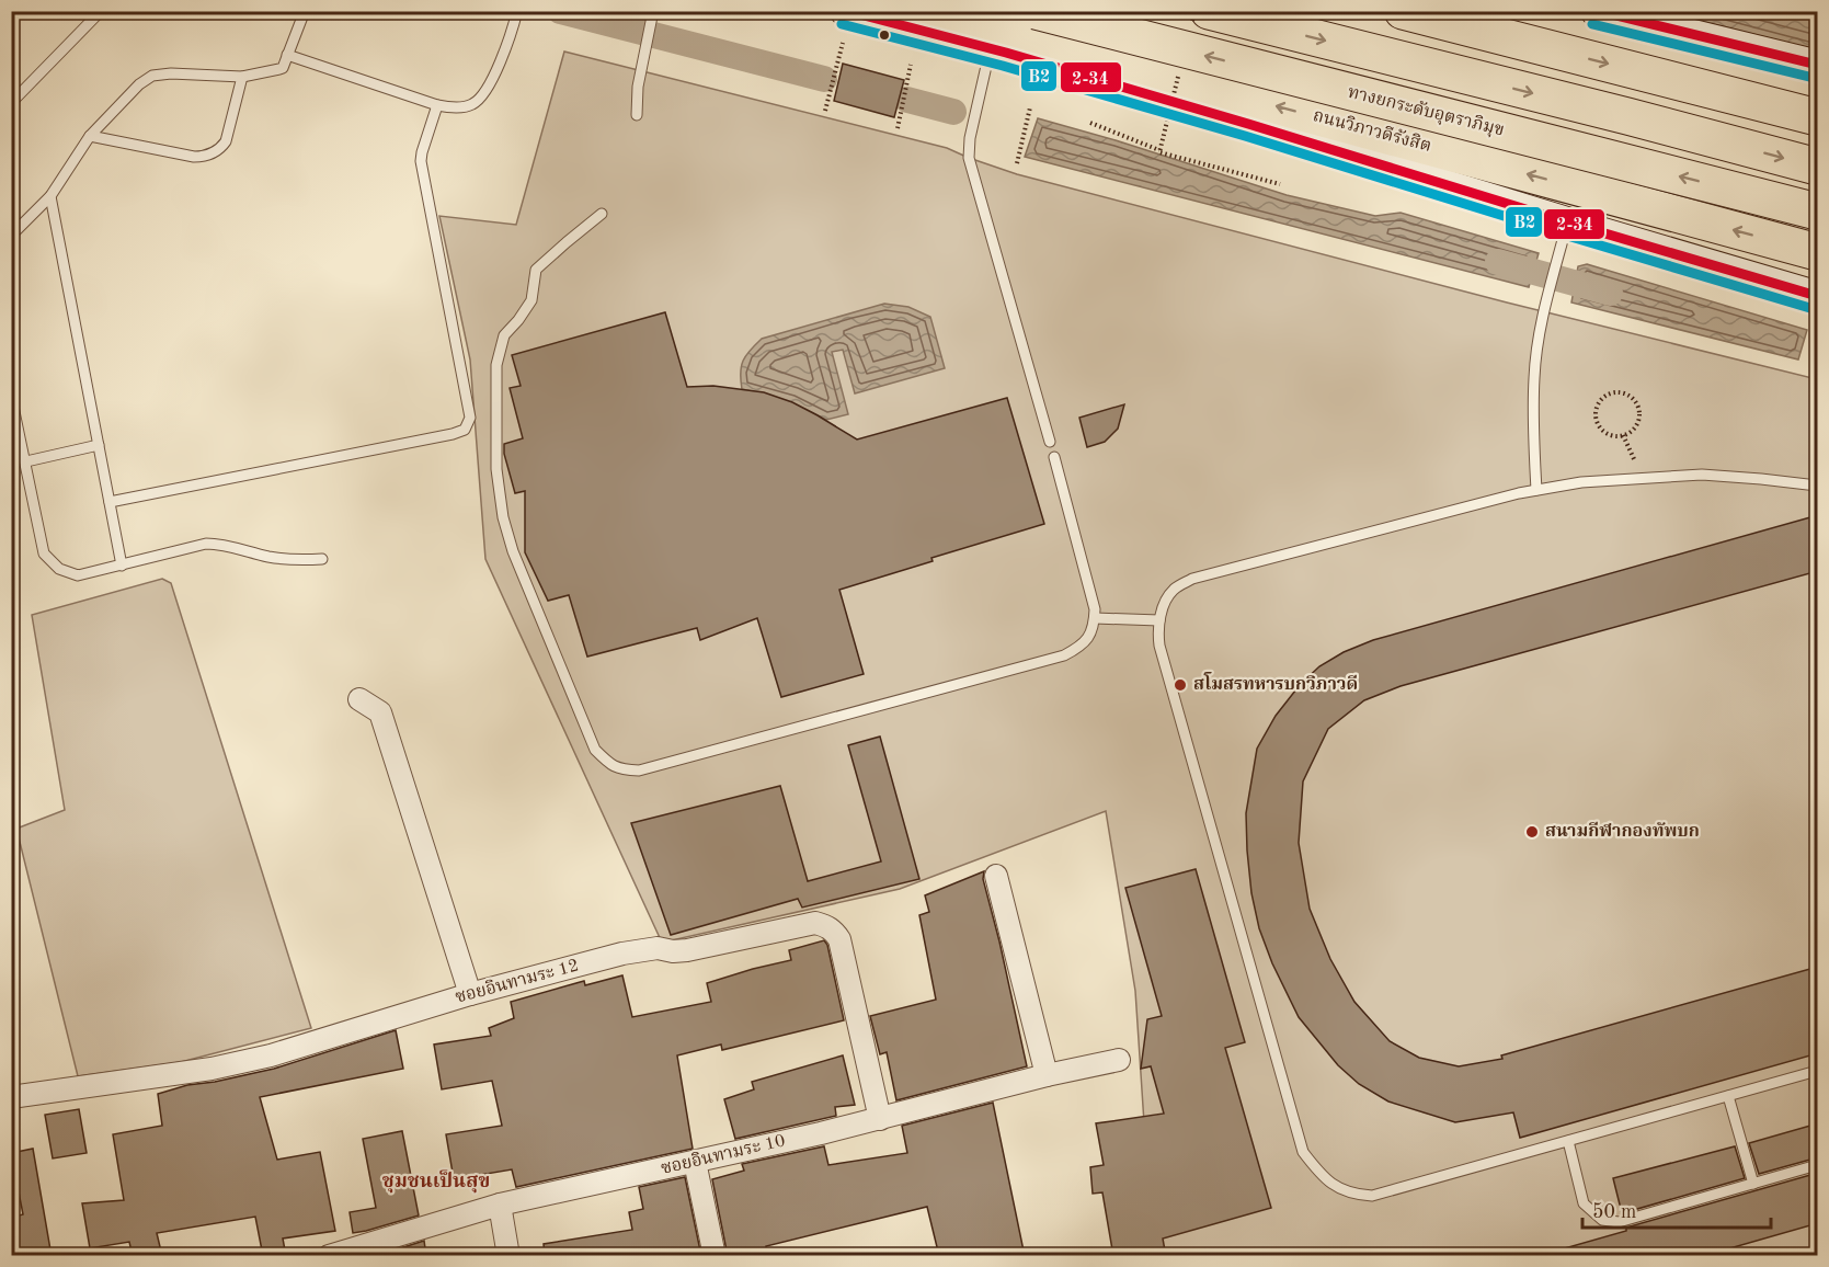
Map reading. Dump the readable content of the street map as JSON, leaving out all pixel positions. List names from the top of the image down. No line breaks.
{"streets":{"highway":["ทางยกระดับอุตราภิมุข","ถนนวิภาวดีรังสิต"],"street":["ซอยอินทามระ 12","ซอยอินทามระ 10"]},"crossings":[["ซอยอินทามระ 12","ซอยอินทามระ 10"]],"districts":["ชุมชนเป็นสุข"],"places":["สโมสรทหารบกวิภาวดี","สนามกีฬากองทัพบก"],"lines":["transit line 2-34","transit line B2"],"scale_bar":"50 m"}
